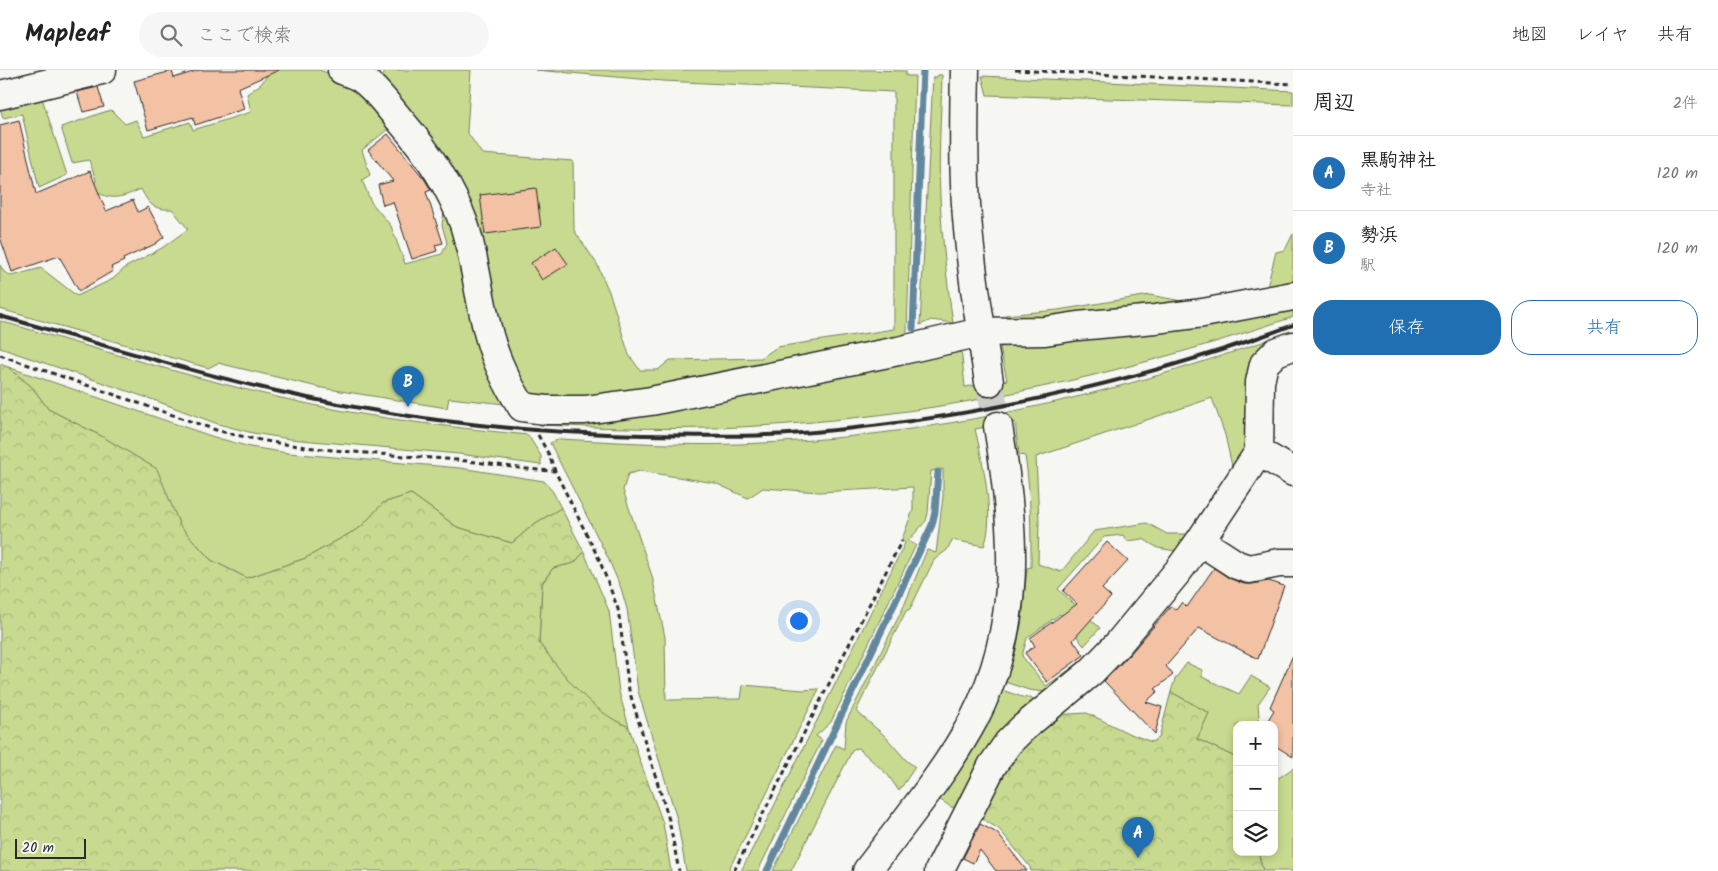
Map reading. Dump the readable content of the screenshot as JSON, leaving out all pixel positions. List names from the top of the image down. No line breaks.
{"scale_bar":"20 m","page":{"header":"Mapleaf","search":"ここで検索","nav":["地図","レイヤ","共有"],"heading":["周辺","2件"],"list":[{"mark":"A","name":"黒駒神社","note":"寺社","value":"120 m"},{"mark":"B","name":"勢浜","note":"駅","value":"120 m"}],"buttons":["保存","共有"],"pins":["B","A"],"map_buttons":["+","−"],"scale":"20 m"}}
